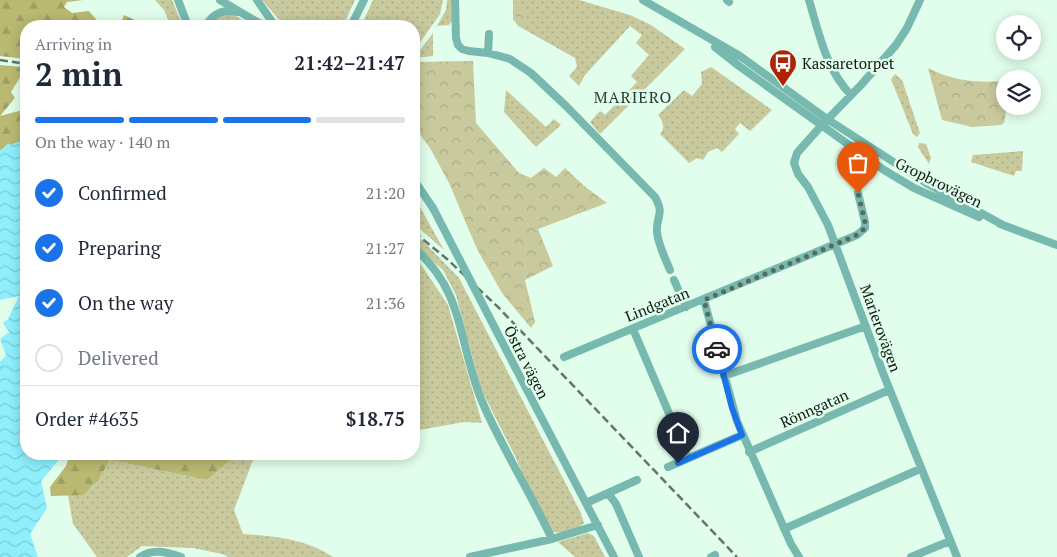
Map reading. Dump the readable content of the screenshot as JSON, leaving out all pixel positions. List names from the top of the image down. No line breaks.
{"streets":{"street":["Gropbrovägen","Lindgatan","Marierovägen","Östra vägen","Rönngatan"]},"crossings":[["Gropbrovägen","Marierovägen"],["Lindgatan","Marierovägen"],["Marierovägen","Rönngatan"]],"districts":["MARIERO"],"places":{"bus stop":["Kassaretorpet"]},"page":{"heading":["2 min","Arriving in","21:42–21:47"],"panel":["Order #4635","$18.75"],"bar":"On the way · 140 m","list":[["Confirmed","21:20"],["Preparing","21:27"],["On the way","21:36"],"Delivered"]}}
